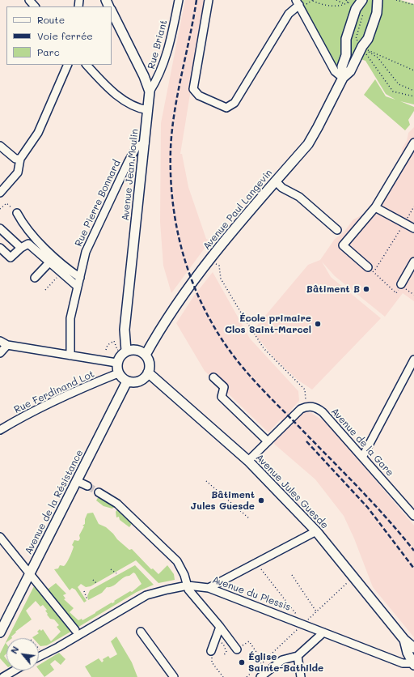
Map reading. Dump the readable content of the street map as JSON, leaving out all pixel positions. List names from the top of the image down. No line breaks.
{"streets":{"main road":["Avenue Jean Moulin","Avenue Paul Langevin","Avenue Jules Guesde","Avenue de la Résistance"],"street":["Rue Briant","Rue Pierre Bonnard","Rue Ferdinand Lot","Avenue de la Gare","Avenue du Plessis"]},"crossings":[["Rue Briant","Avenue Jean Moulin"],["Avenue Jean Moulin","Rue Pierre Bonnard"],["Avenue Jean Moulin","Avenue Paul Langevin"],["Avenue Jean Moulin","Rue Ferdinand Lot"],["Avenue Jean Moulin","Avenue Jules Guesde"],["Avenue Jean Moulin","Avenue de la Résistance"],["Avenue Paul Langevin","Rue Ferdinand Lot"],["Avenue Paul Langevin","Avenue Jules Guesde"],["Avenue Paul Langevin","Avenue de la Résistance"],["Rue Ferdinand Lot","Avenue Jules Guesde"],["Rue Ferdinand Lot","Avenue de la Résistance"],["Avenue Jules Guesde","Avenue de la Résistance"],["Avenue Jules Guesde","Avenue du Plessis"]],"places":["Bâtiment B","École primaire Clos Saint-Marcel","Bâtiment Jules Guesde","Église Sainte-Bathilde"],"legend":["Route","Voie ferrée","Parc"],"north":"top left"}
